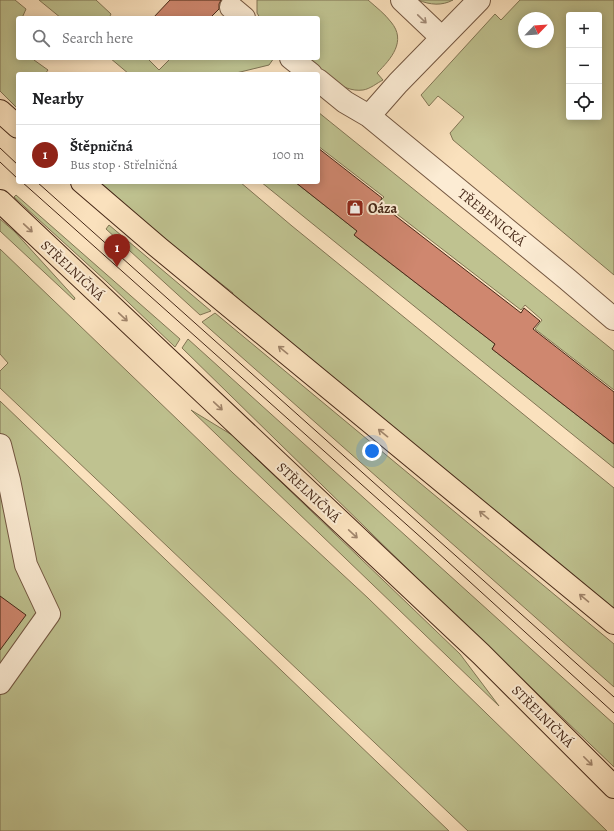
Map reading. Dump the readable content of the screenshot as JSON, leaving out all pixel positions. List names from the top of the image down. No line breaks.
{"streets":{"main road":["STŘELNIČNÁ"],"street":["TŘEBENICKÁ"]},"places":{"shop":["Oáza"]},"north":"top right","page":{"map_buttons":["+","−"],"search":"Search here","heading":"Nearby","list":[{"mark":"1","name":"Štěpničná","note":"Bus stop · Střelničná","value":"100 m"}],"pins":"1"}}
